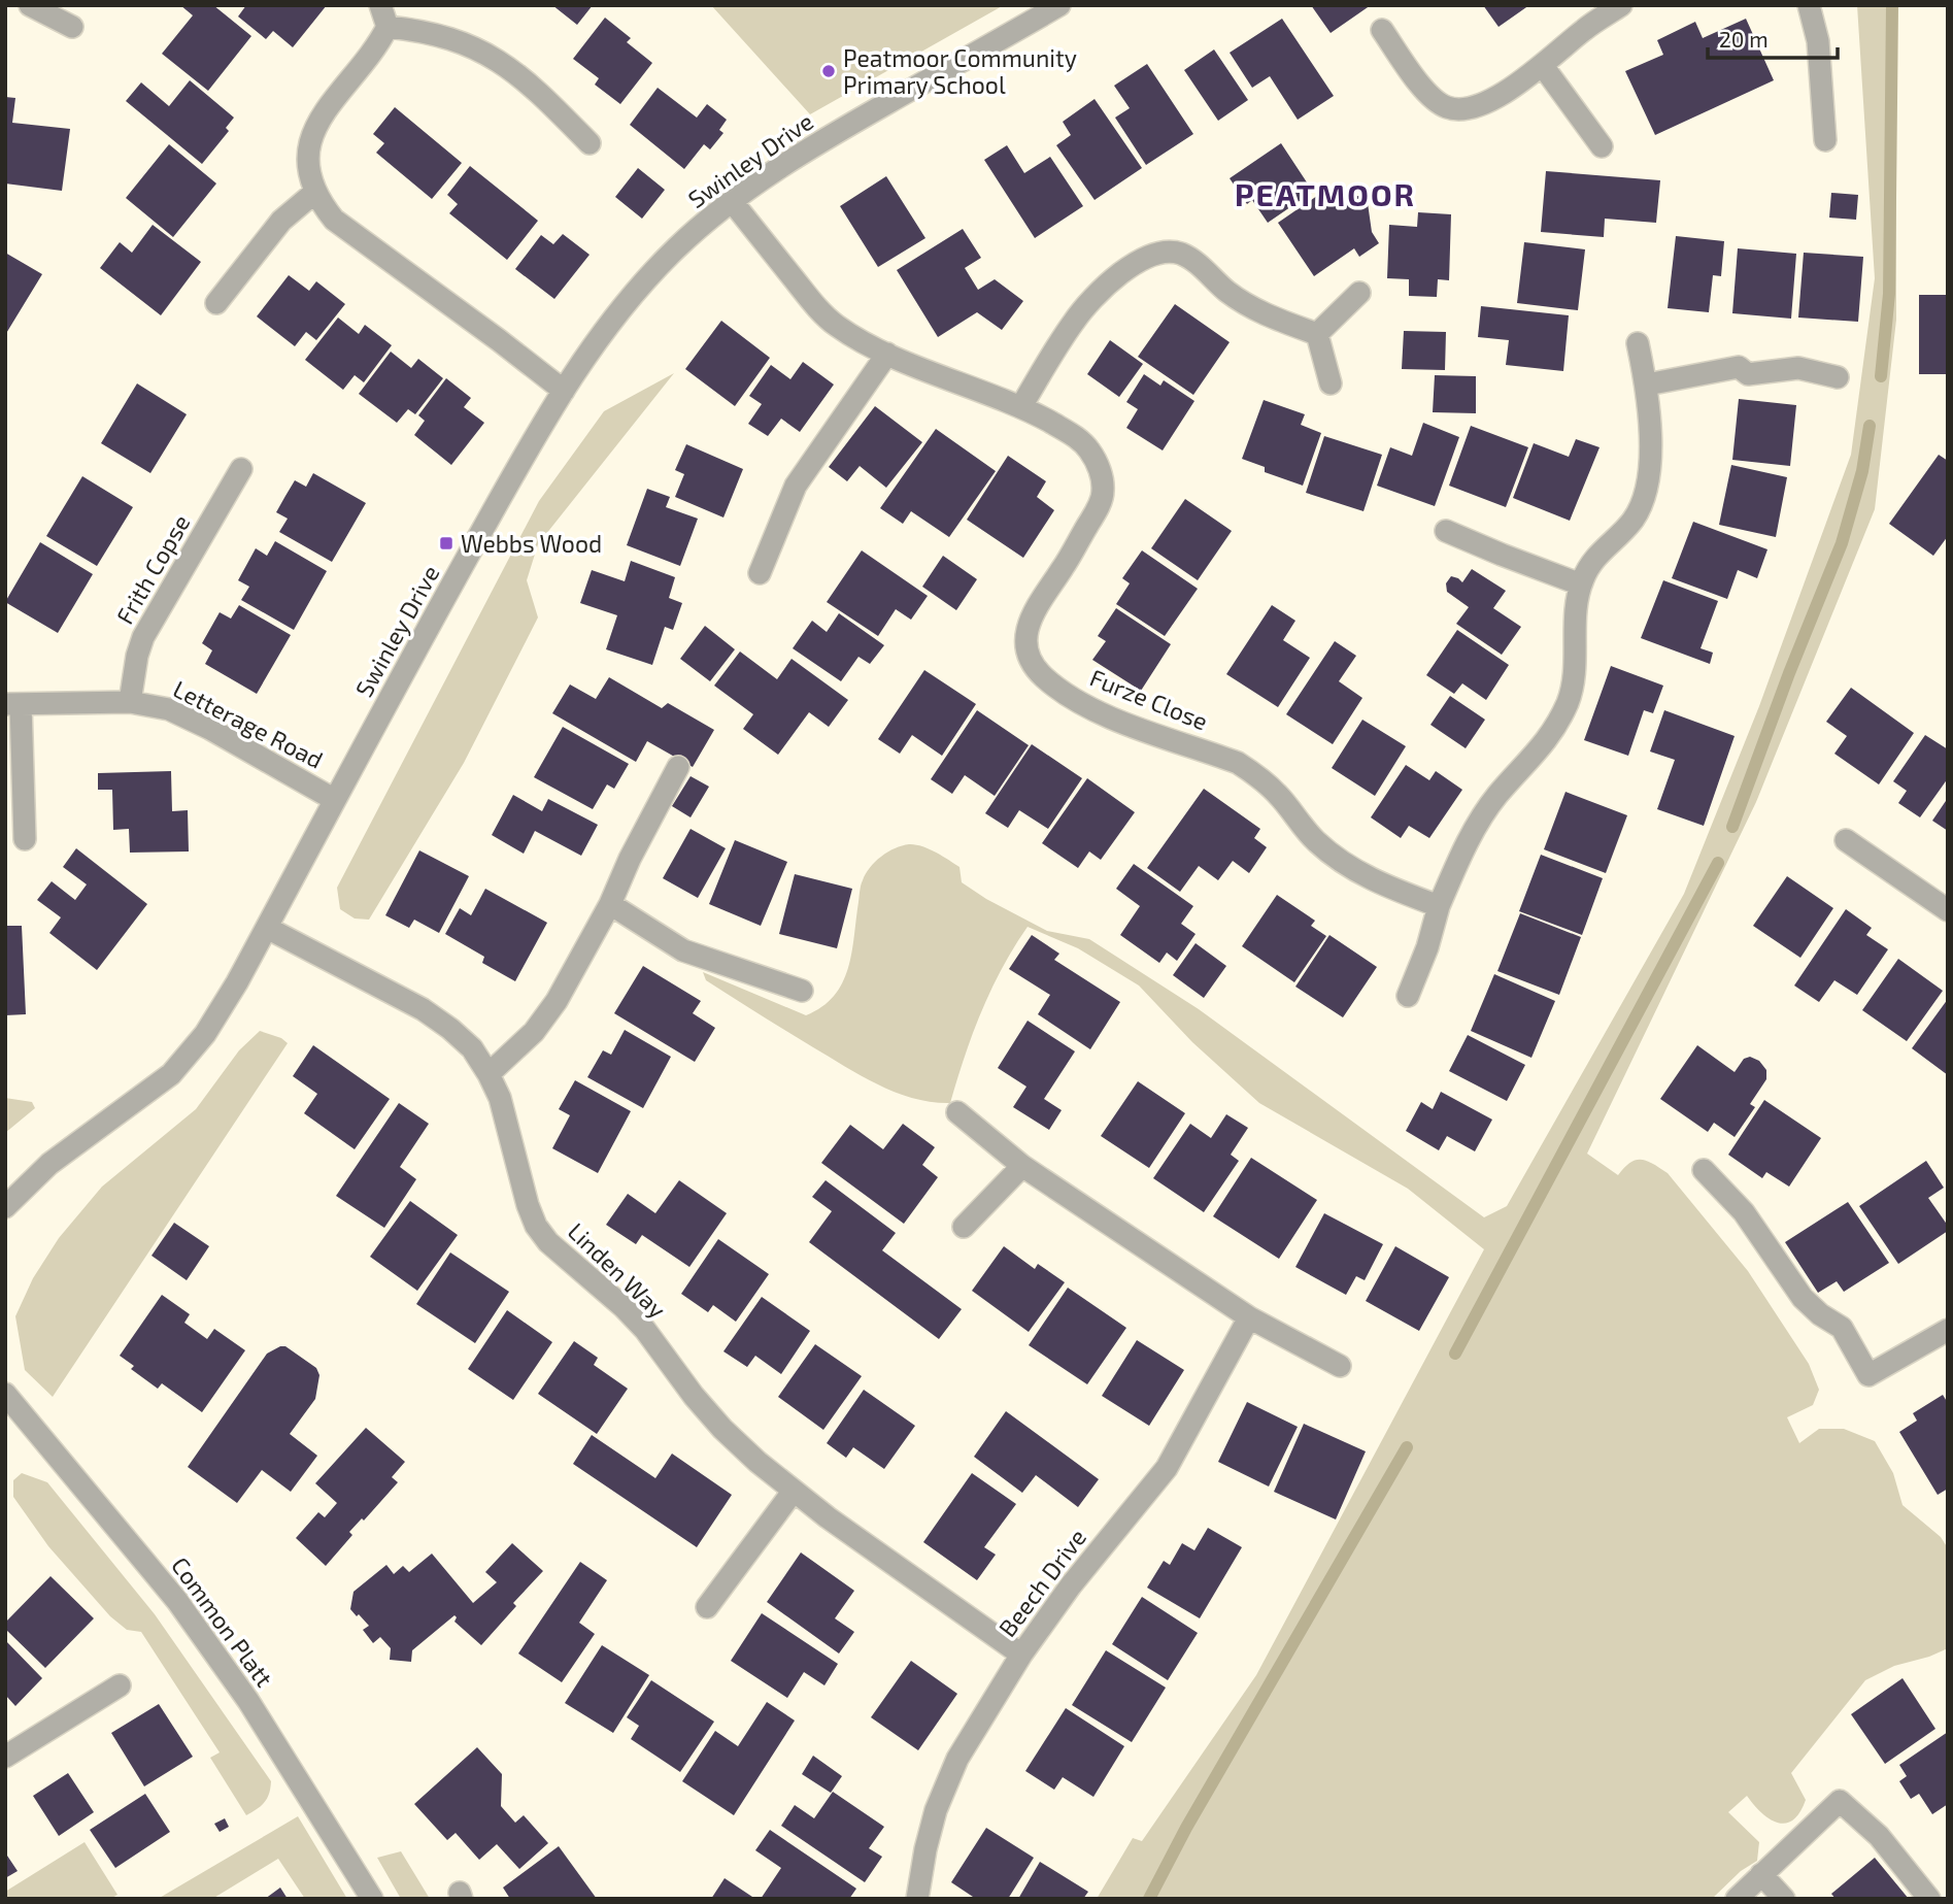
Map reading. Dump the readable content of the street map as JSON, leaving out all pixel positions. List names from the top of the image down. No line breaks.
{"streets":{"street":["Swinley Drive","Frith Copse","Furze Close","Letterage Road","Linden Way","Beech Drive","Common Platt"]},"crossings":[["Swinley Drive","Furze Close"],["Swinley Drive","Letterage Road"],["Swinley Drive","Linden Way"],["Frith Copse","Letterage Road"],["Linden Way","Beech Drive"]],"districts":["PEATMOOR"],"places":{"other":["Peatmoor Community Primary School"],"transit":["Webbs Wood"]},"scale_bar":"20 m"}
